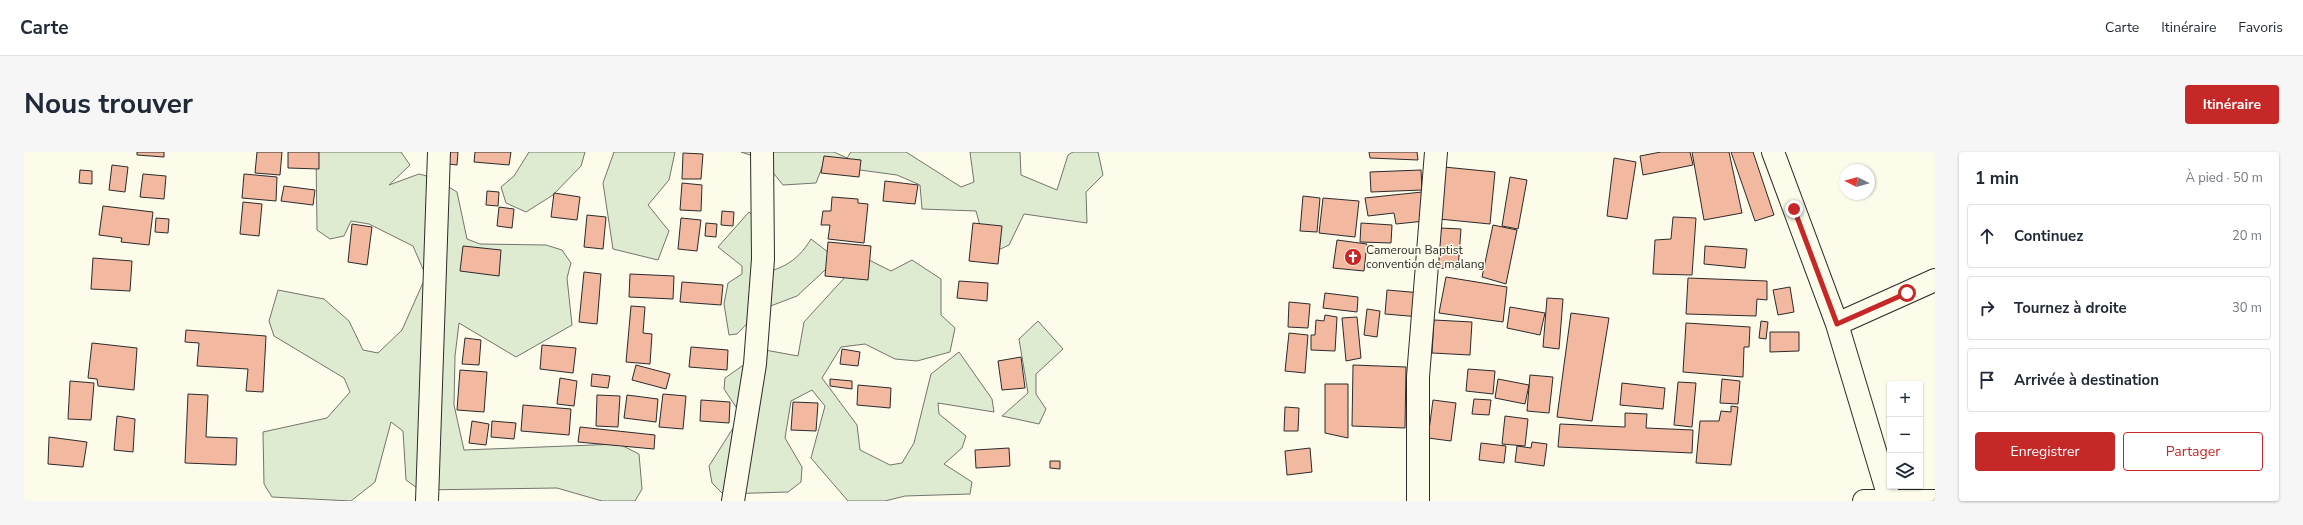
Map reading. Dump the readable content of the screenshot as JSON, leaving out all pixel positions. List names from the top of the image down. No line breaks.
{"places":{"church":["Cameroun Baptist convention de malang"]},"north":"left","page":{"header":"Carte","nav":["Carte","Itinéraire","Favoris"],"title":"Nous trouver","buttons":["Itinéraire",["Enregistrer","Partager"]],"heading":["1 min","À pied · 50 m"],"list":[["Continuez","20 m"],["Tournez à droite","30 m"],"Arrivée à destination"],"map_buttons":["+","−"]}}
